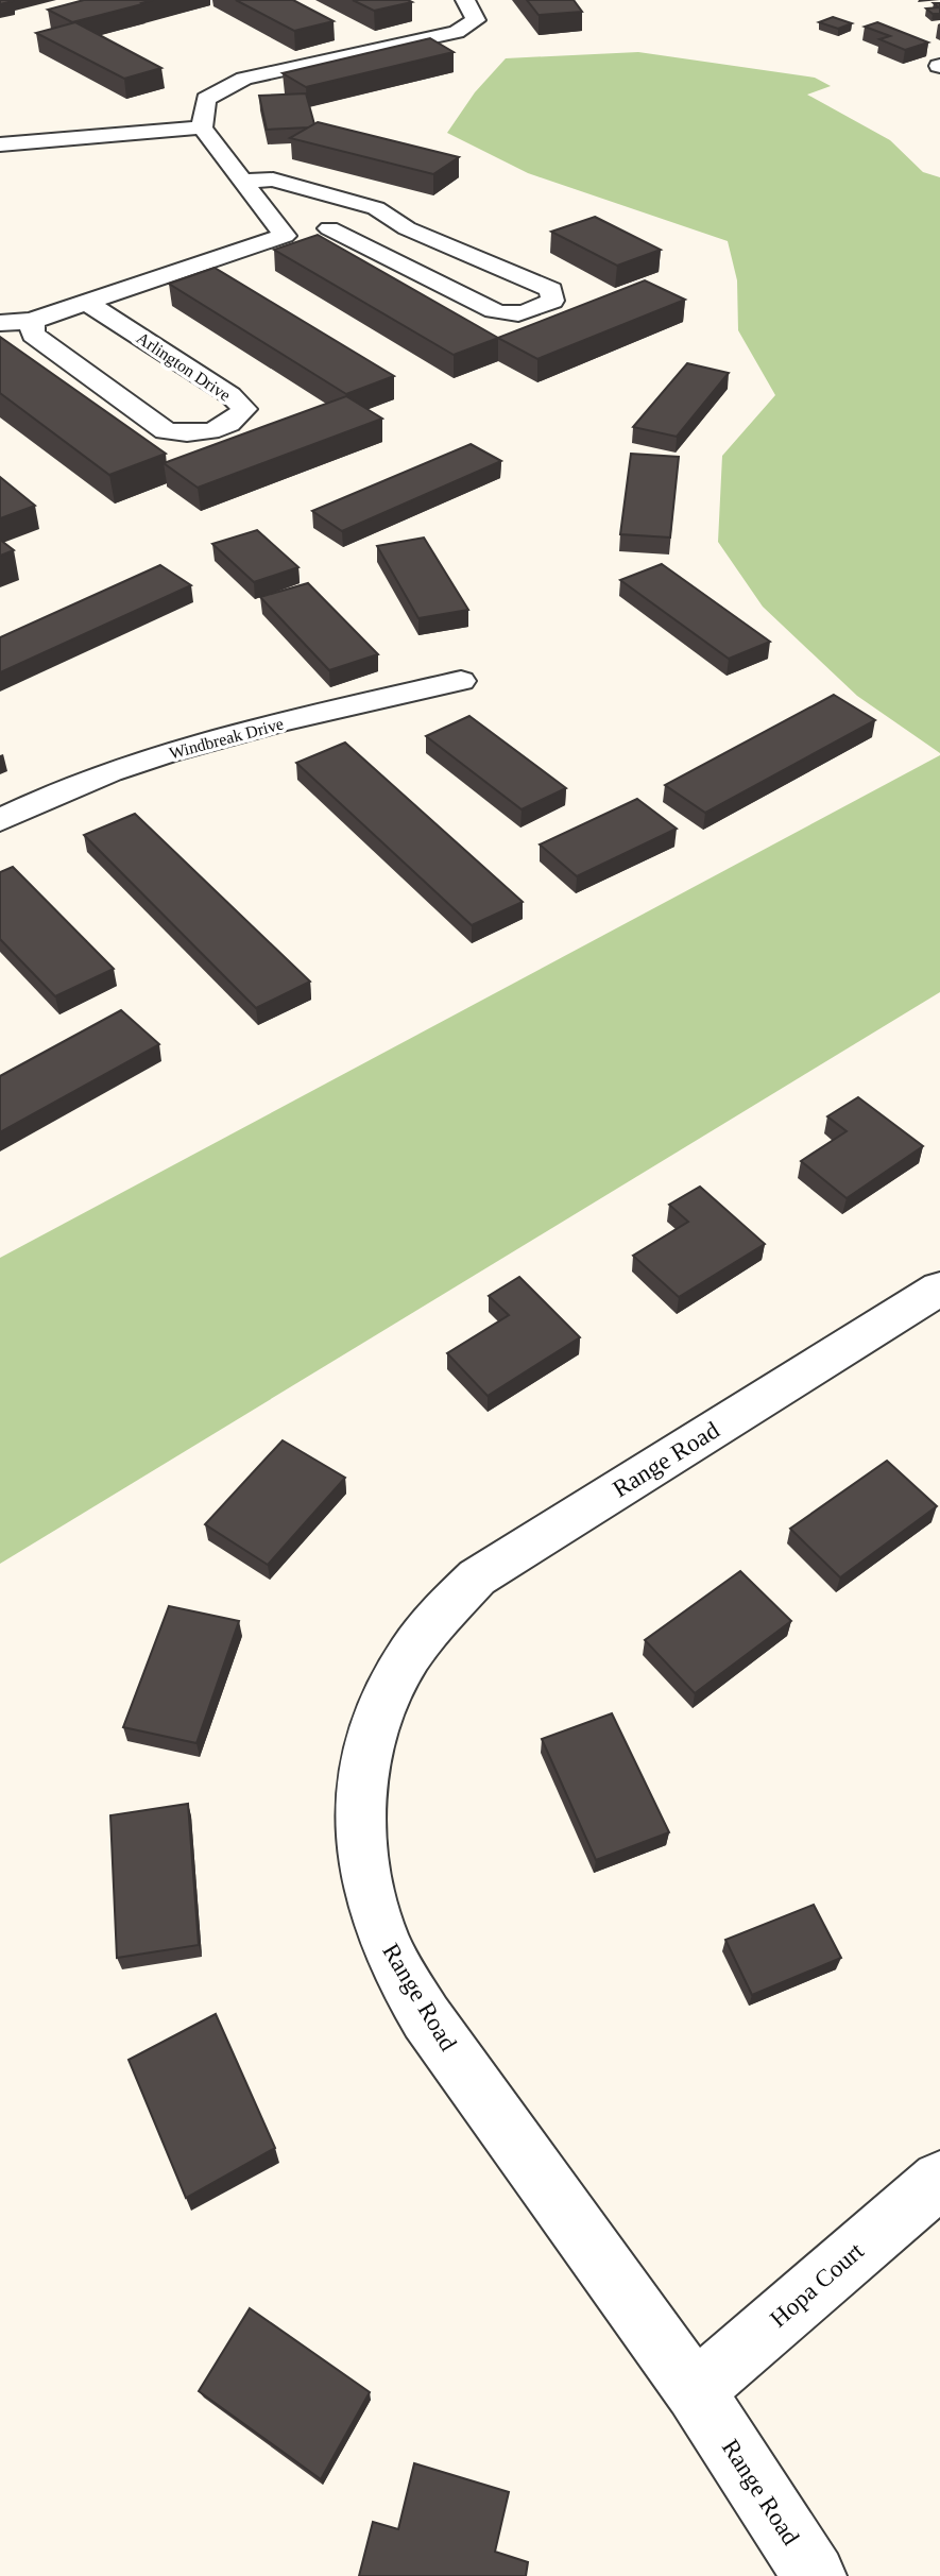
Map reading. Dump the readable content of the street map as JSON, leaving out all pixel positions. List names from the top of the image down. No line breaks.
{"streets":{"street":["Arlington Drive","Windbreak Drive","Range Road","Hopa Court"]},"crossings":[["Range Road","Hopa Court"]]}
